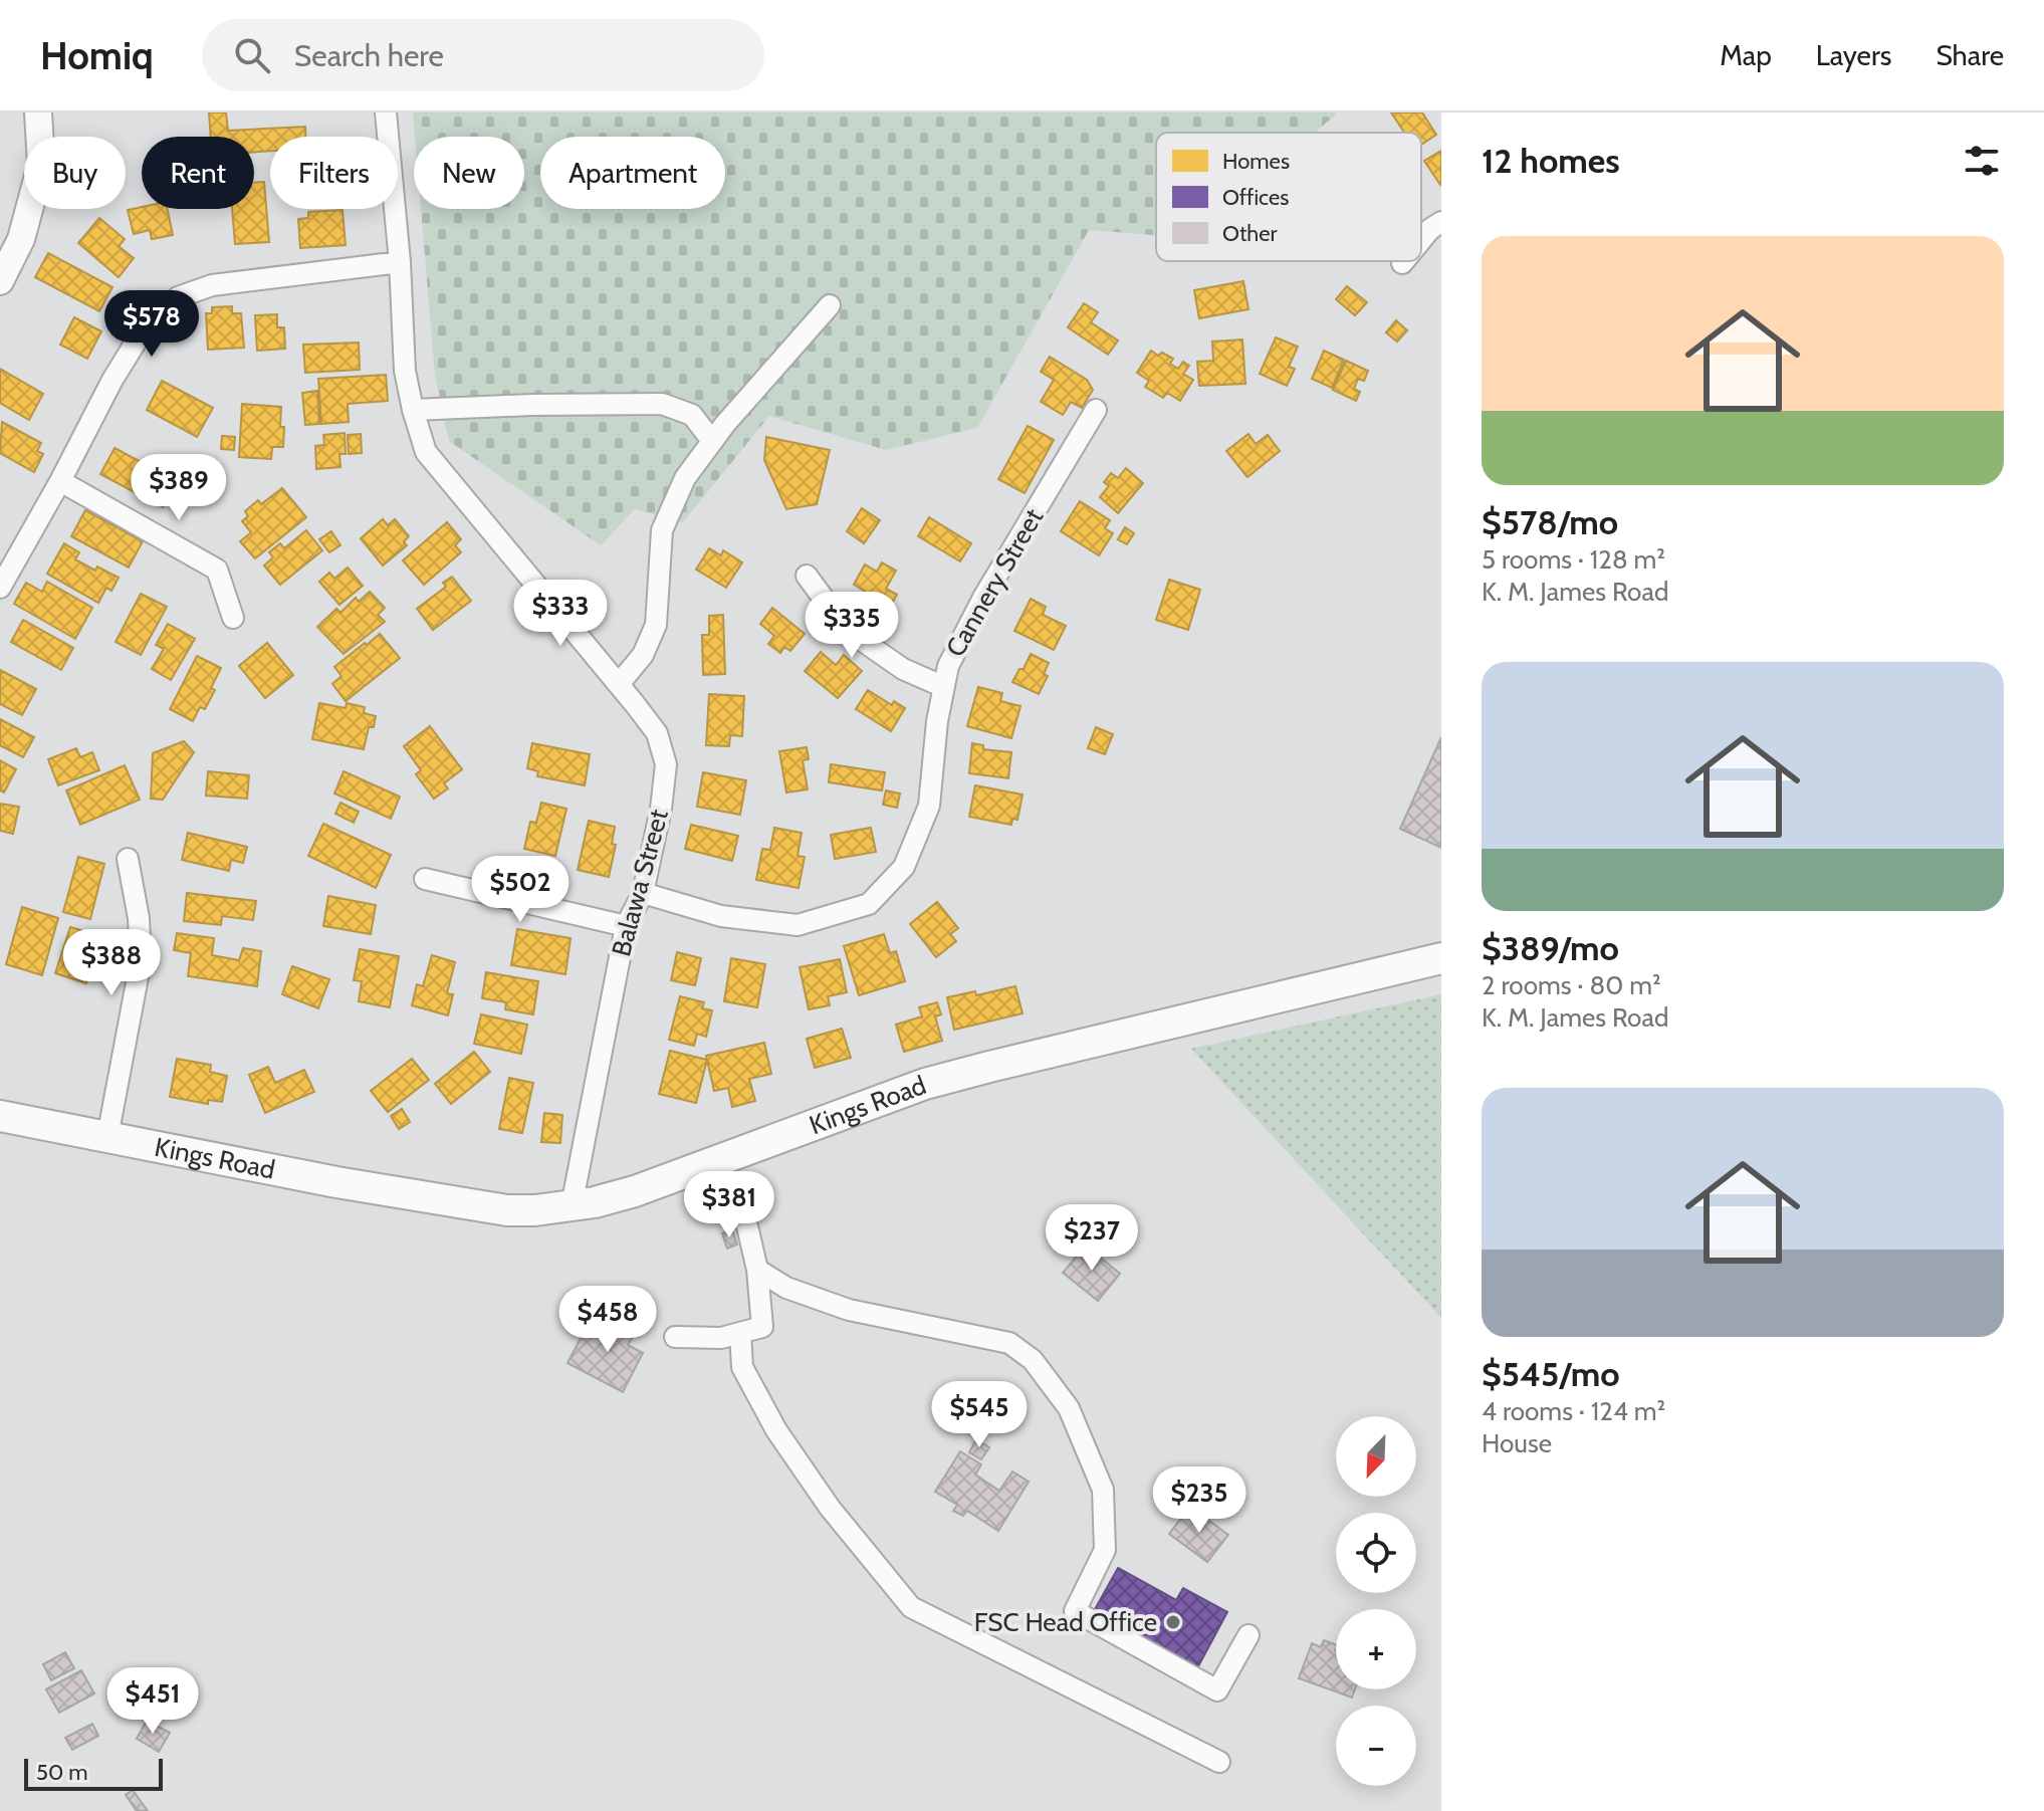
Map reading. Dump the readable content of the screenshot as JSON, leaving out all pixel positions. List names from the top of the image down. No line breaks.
{"streets":{"highway":["Kings Road"],"street":["Cannery Street","Balawa Street"]},"crossings":[["Cannery Street","Balawa Street"],["Balawa Street","Kings Road"]],"places":["FSC Head Office"],"legend":["Homes","Offices","Other"],"scale_bar":"50 m","north":"bottom left","page":{"header":"Homiq","search":"Search here","nav":["Map","Layers","Share"],"heading":"12 homes","chip":["Buy","Rent","Filters","New","Apartment"],"list":[{"name":"$578/mo","note":"5 rooms · 128 m² · K. M. James Road"},{"name":"$389/mo","note":"2 rooms · 80 m² · K. M. James Road"},{"name":"$545/mo","note":"4 rooms · 124 m² · House"}],"price":["$578","$389","$333","$335","$502","$388","$381","$237","$458","$545","$235","$451"],"map_buttons":["+","−"],"scale":"50 m"}}
